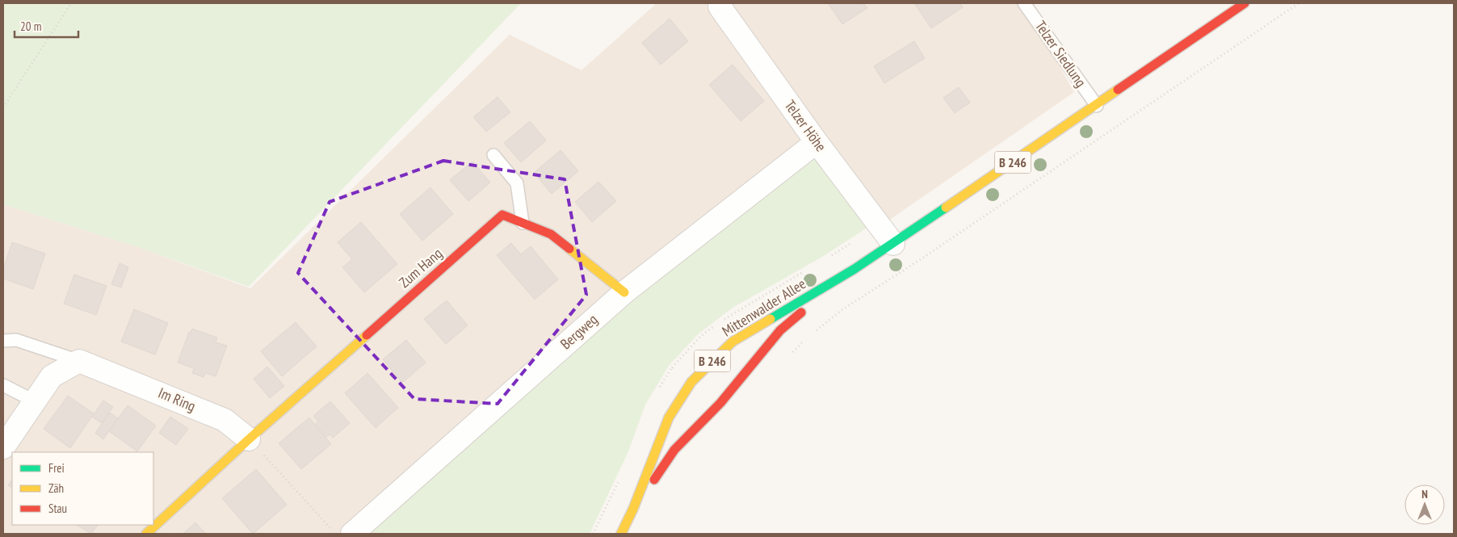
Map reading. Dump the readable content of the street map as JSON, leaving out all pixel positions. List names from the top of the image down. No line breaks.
{"streets":{"main road":["B 246","Zum Hang","Mittenwalder Allee"],"street":["Telzer Höhe","Bergweg","Im Ring"],"lane":["Telzer Siedlung"]},"crossings":[["Telzer Siedlung","B 246"],["Telzer Siedlung","Mittenwalder Allee"],["Telzer Höhe","Mittenwalder Allee"],["Telzer Höhe","Bergweg"],["B 246","Mittenwalder Allee"],["Zum Hang","Bergweg"],["Zum Hang","Im Ring"]],"legend":["Frei","Zäh","Stau"],"scale_bar":"20 m","north":"top"}
